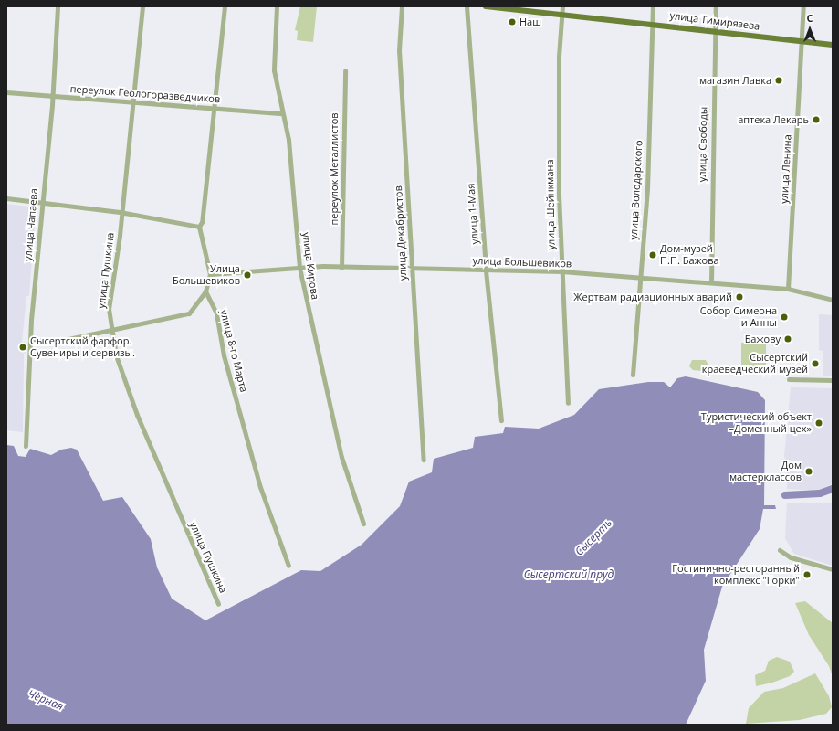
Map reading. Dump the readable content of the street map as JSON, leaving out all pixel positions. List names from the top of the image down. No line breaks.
{"streets":{"main road":["улица Тимирязева"],"street":["переулок Геологоразведчиков","улица Свободы","переулок Металлистов","улица Ленина","улица Володарского","улица Шейнкмана","улица 1-Мая","улица Чапаева","улица Декабристов","улица Большевиков","улица Кирова","улица Пушкина","улица 8-го Марта"]},"crossings":[["улица Тимирязева","улица Свободы"],["улица Тимирязева","улица Ленина"],["улица Тимирязева","улица Володарского"],["улица Тимирязева","улица Шейнкмана"],["переулок Геологоразведчиков","улица Чапаева"],["переулок Геологоразведчиков","улица Кирова"],["переулок Геологоразведчиков","улица Пушкина"],["улица Свободы","улица Большевиков"],["переулок Металлистов","улица Большевиков"],["улица Ленина","улица Большевиков"],["улица Володарского","улица Большевиков"],["улица Шейнкмана","улица Большевиков"],["улица 1-Мая","улица Большевиков"],["улица Декабристов","улица Большевиков"],["улица Большевиков","улица Кирова"]],"water":["Сысерть","Сысертский пруд","Чёрная"],"places":["Наш","магазин Лавка","аптека Лекарь","Дом-музей П.П. Бажова","Улица Большевиков","Жертвам радиационных аварий","Собор Симеона и Анны","Бажову","Сысертский фарфор. Сувениры и сервизы.","Сысертский краеведческий музей","Туристический объект –Доменный цех»","Дом мастерклассов","Гостинично-ресторанный комплекс \"Горки\""],"north":"top"}
